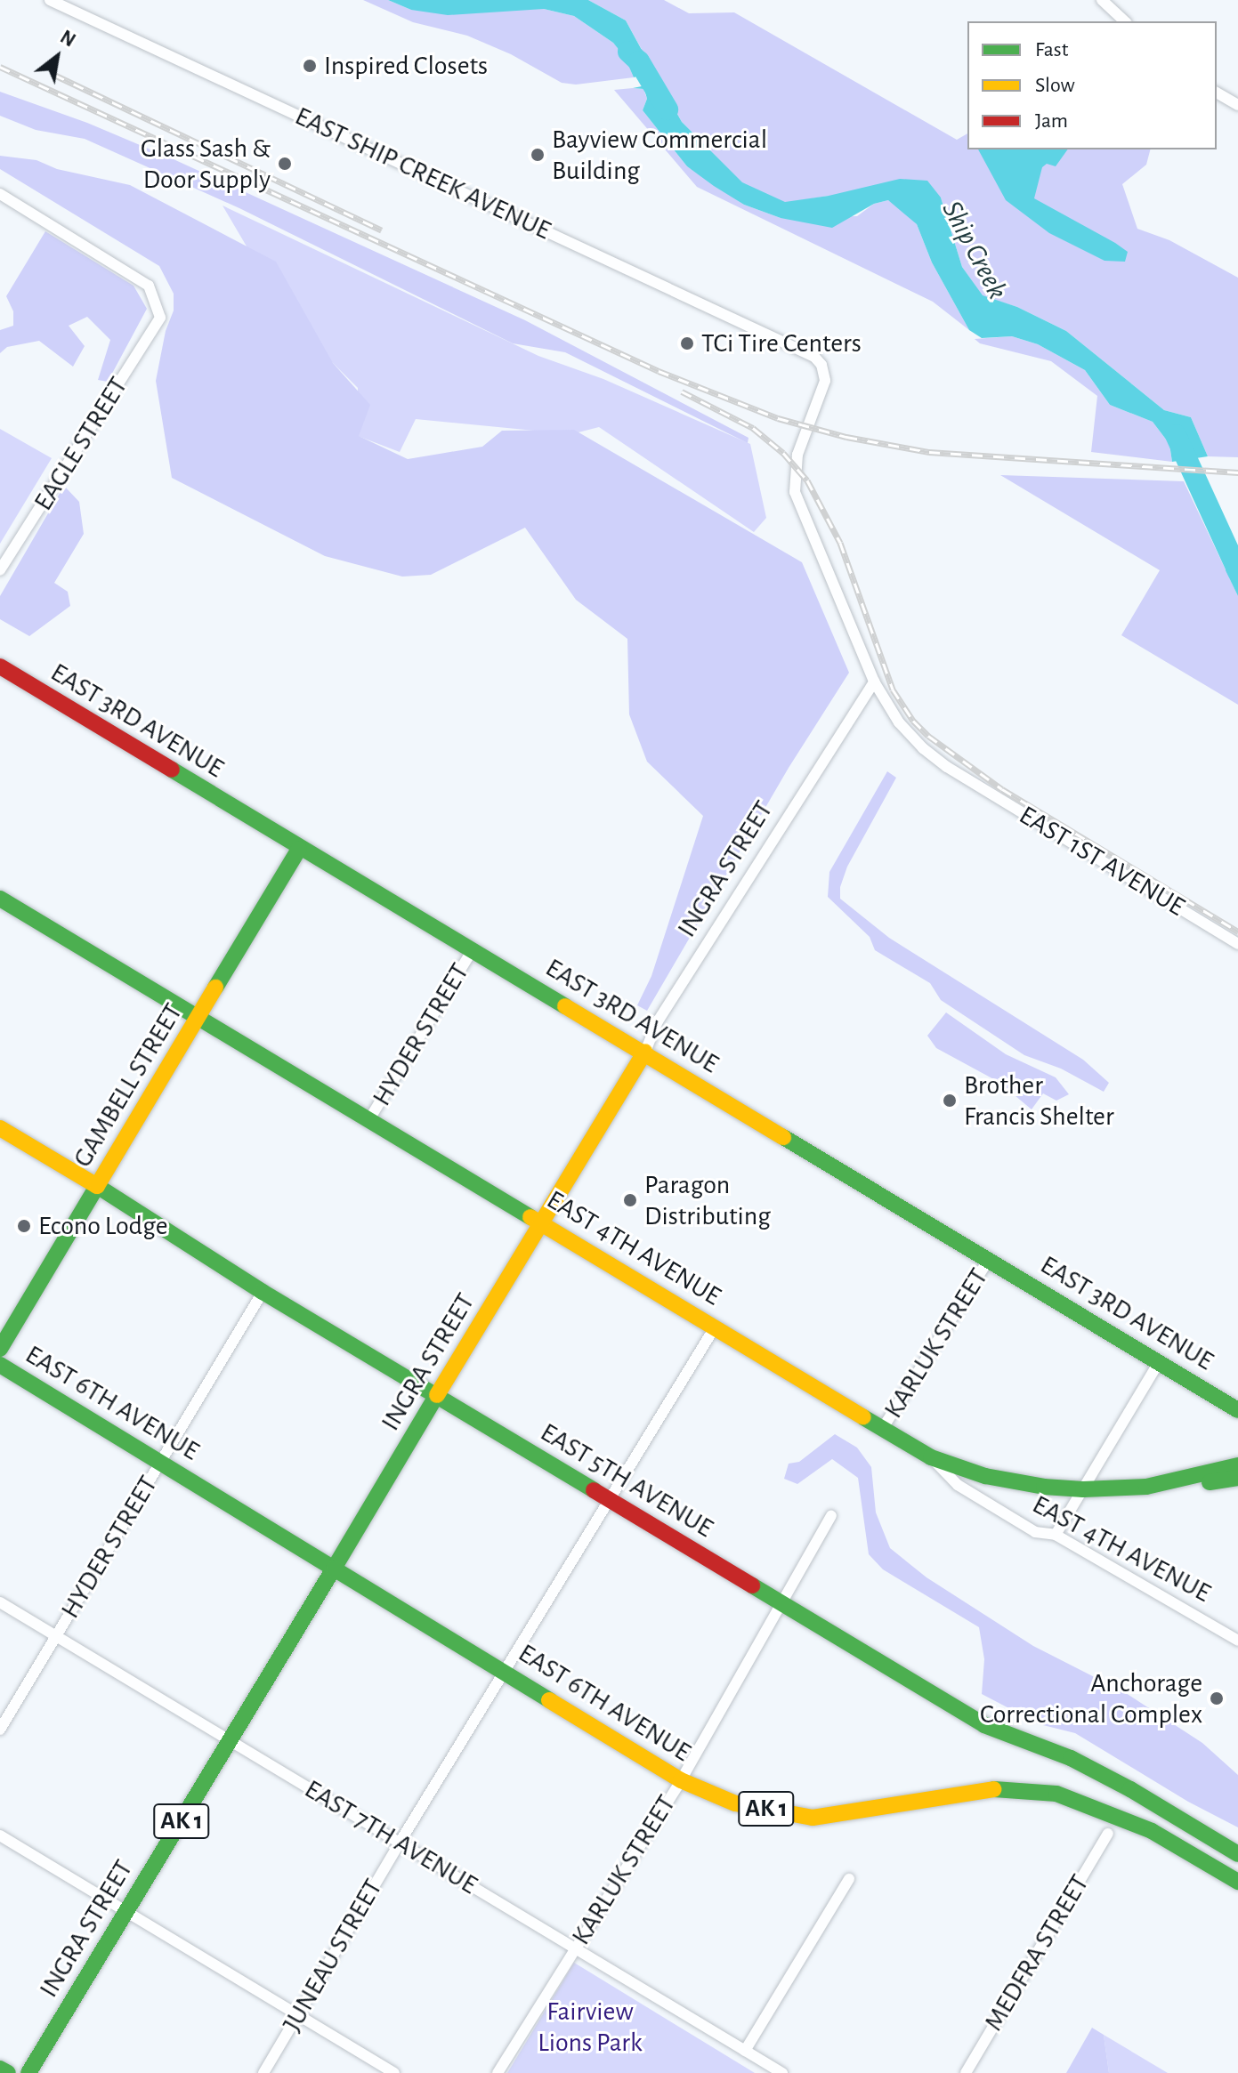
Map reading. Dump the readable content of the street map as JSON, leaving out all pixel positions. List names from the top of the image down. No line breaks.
{"streets":{"main road":["EAST 3RD AVENUE","INGRA STREET","GAMBELL STREET","EAST 4TH AVENUE","EAST 6TH AVENUE","EAST 5TH AVENUE","AK 1"],"street":["EAST SHIP CREEK AVENUE","EAGLE STREET","EAST 1ST AVENUE","HYDER STREET","KARLUK STREET","EAST 7TH AVENUE","MEDFRA STREET","JUNEAU STREET"]},"crossings":[["EAST SHIP CREEK AVENUE","EAST 1ST AVENUE"],["EAST SHIP CREEK AVENUE","INGRA STREET"],["EAST 3RD AVENUE","INGRA STREET"],["EAST 3RD AVENUE","HYDER STREET"],["EAST 3RD AVENUE","GAMBELL STREET"],["EAST 3RD AVENUE","KARLUK STREET"],["EAST 1ST AVENUE","INGRA STREET"],["INGRA STREET","EAST 4TH AVENUE"],["INGRA STREET","EAST 6TH AVENUE"],["INGRA STREET","EAST 5TH AVENUE"],["INGRA STREET","EAST 7TH AVENUE"],["HYDER STREET","EAST 4TH AVENUE"],["HYDER STREET","EAST 6TH AVENUE"],["HYDER STREET","EAST 5TH AVENUE"],["HYDER STREET","EAST 7TH AVENUE"],["GAMBELL STREET","EAST 4TH AVENUE"],["GAMBELL STREET","EAST 5TH AVENUE"],["EAST 4TH AVENUE","KARLUK STREET"],["EAST 4TH AVENUE","JUNEAU STREET"],["KARLUK STREET","EAST 6TH AVENUE"],["KARLUK STREET","EAST 5TH AVENUE"],["KARLUK STREET","EAST 7TH AVENUE"],["EAST 6TH AVENUE","JUNEAU STREET"],["EAST 5TH AVENUE","JUNEAU STREET"],["EAST 7TH AVENUE","JUNEAU STREET"]],"water":["Ship Creek"],"parks":["Fairview Lions Park"],"places":["Inspired Closets","Bayview Commercial Building","Glass Sash & Door Supply","TCi Tire Centers","Brother Francis Shelter","Paragon Distributing","Econo Lodge","Anchorage Correctional Complex"],"legend":["Fast","Slow","Jam"],"north":"top right"}
